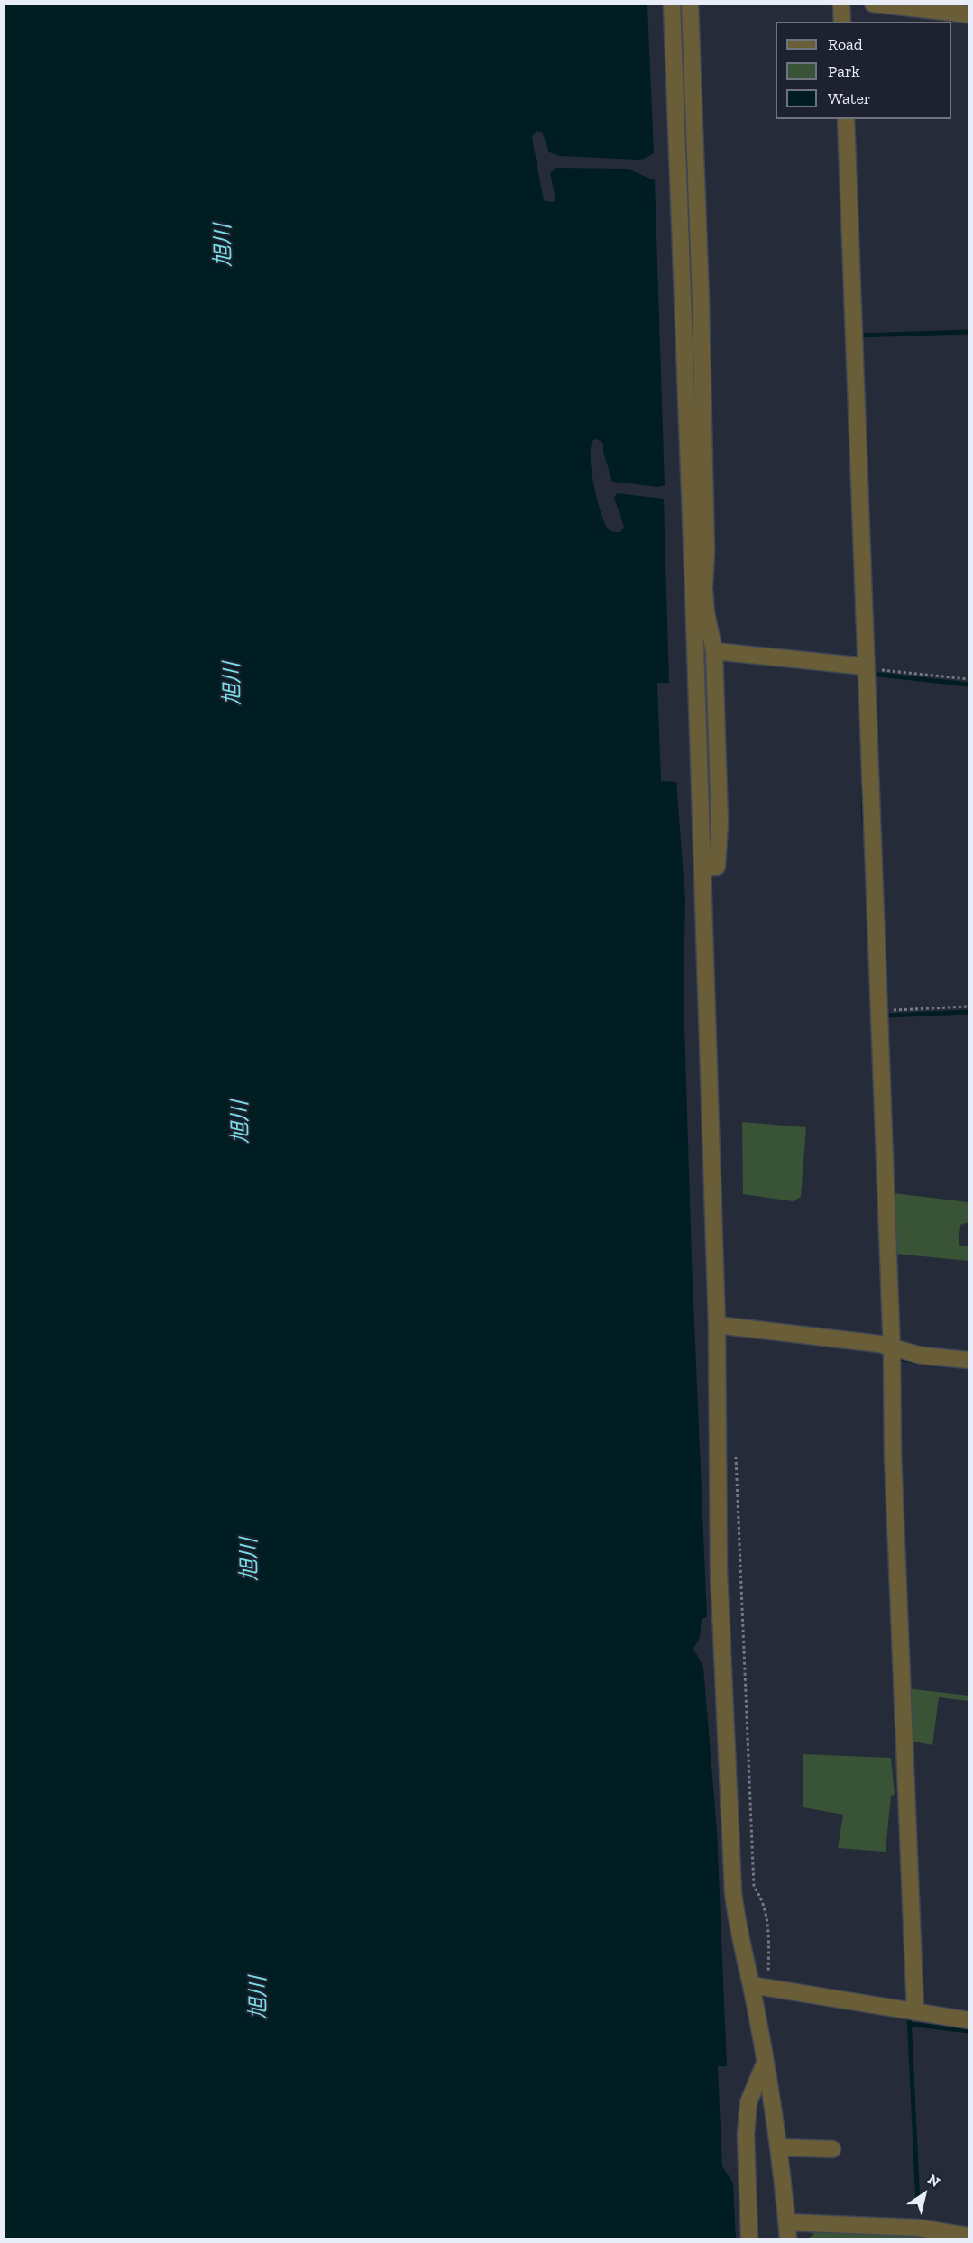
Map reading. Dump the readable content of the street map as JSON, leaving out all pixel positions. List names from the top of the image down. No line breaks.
{"water":["旭川"],"legend":["Road","Park","Water"],"north":"top right"}
